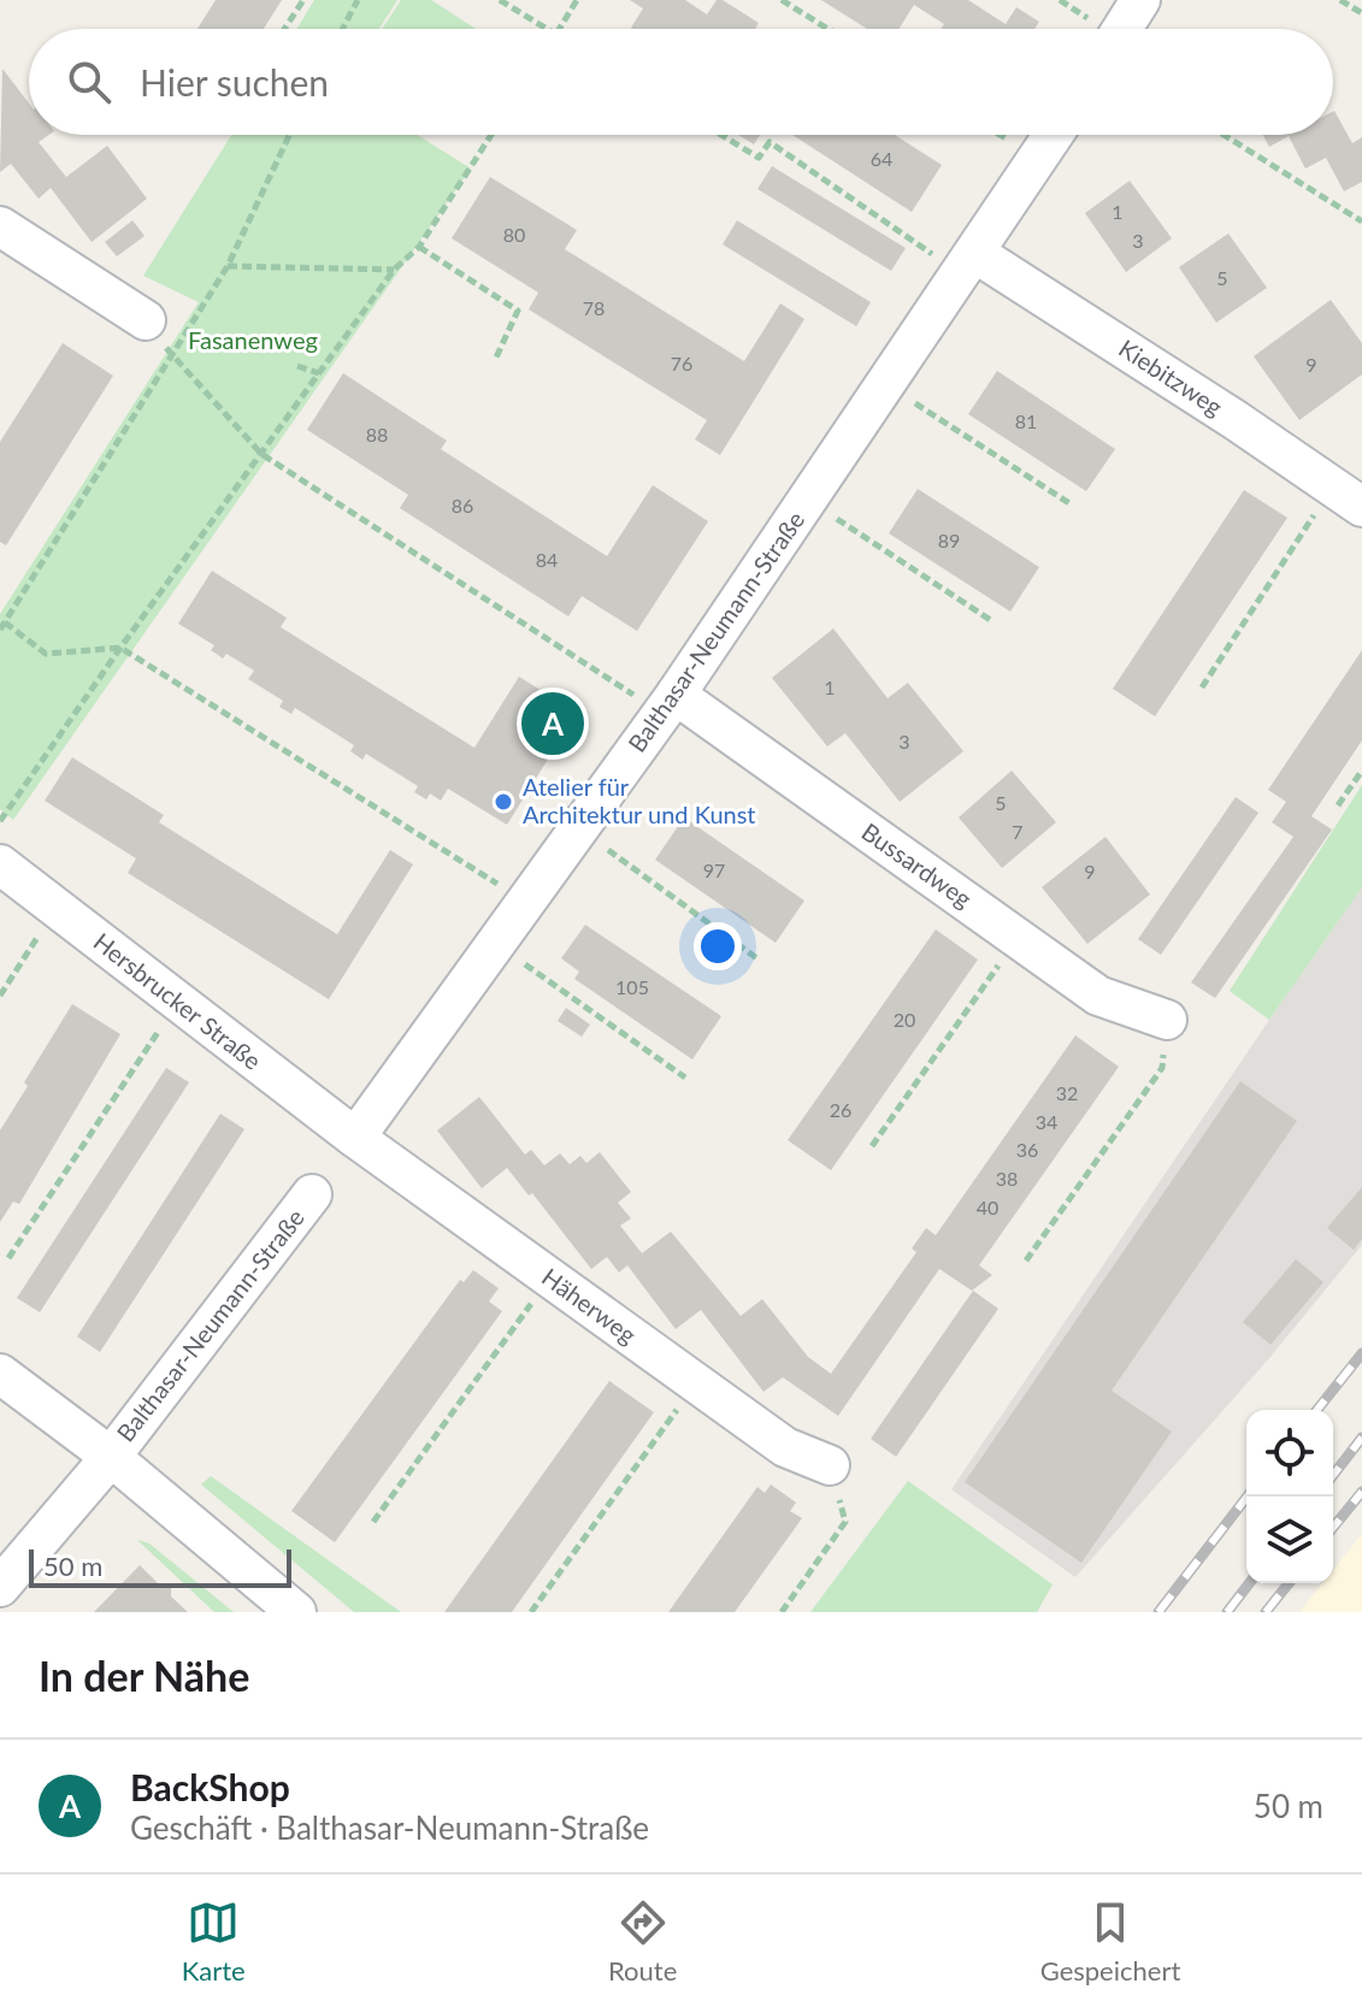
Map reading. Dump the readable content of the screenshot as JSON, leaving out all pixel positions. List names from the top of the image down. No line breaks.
{"streets":{"street":["Kiebitzweg","Balthasar-Neumann-Straße","Bussardweg","Hersbrucker Straße","Häherweg"]},"crossings":[["Kiebitzweg","Balthasar-Neumann-Straße"],["Balthasar-Neumann-Straße","Bussardweg"],["Balthasar-Neumann-Straße","Hersbrucker Straße"],["Balthasar-Neumann-Straße","Häherweg"],["Hersbrucker Straße","Häherweg"]],"parks":["Fasanenweg"],"places":["Atelier für Architektur und Kunst"],"house_numbers":["64","1","80","3","5","78","76","9","81","88","86","89","84","1","3","5","7","97","9","105","20","32","26","34","36","38","40"],"scale_bar":"50 m","page":{"search":"Hier suchen","pins":"A","scale":"50 m","heading":"In der Nähe","list":[{"mark":"A","name":"BackShop","note":"Geschäft · Balthasar-Neumann-Straße","value":"50 m"}],"nav":["Karte","Route","Gespeichert"]}}
